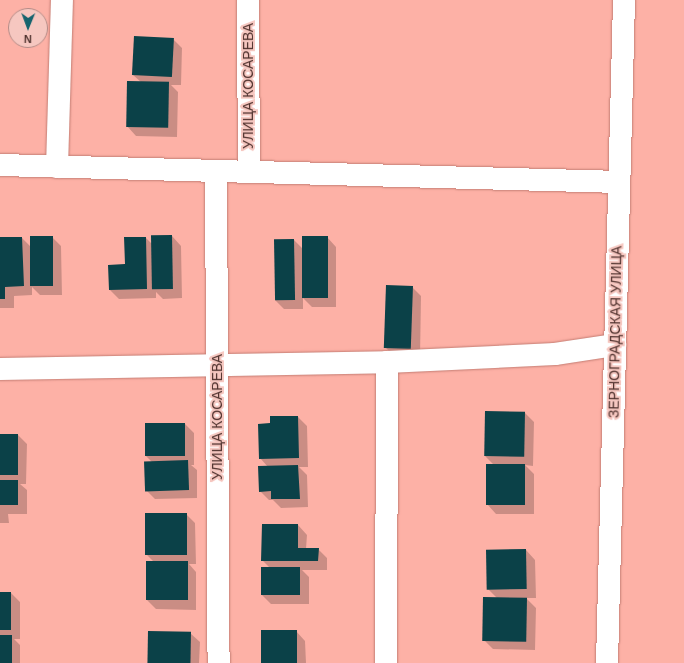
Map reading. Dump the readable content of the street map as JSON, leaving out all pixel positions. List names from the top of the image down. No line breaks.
{"streets":{"street":["УЛИЦА КОСАРЕВА","ЗЕРНОГРАДСКАЯ УЛИЦА"]},"north":"bottom"}
